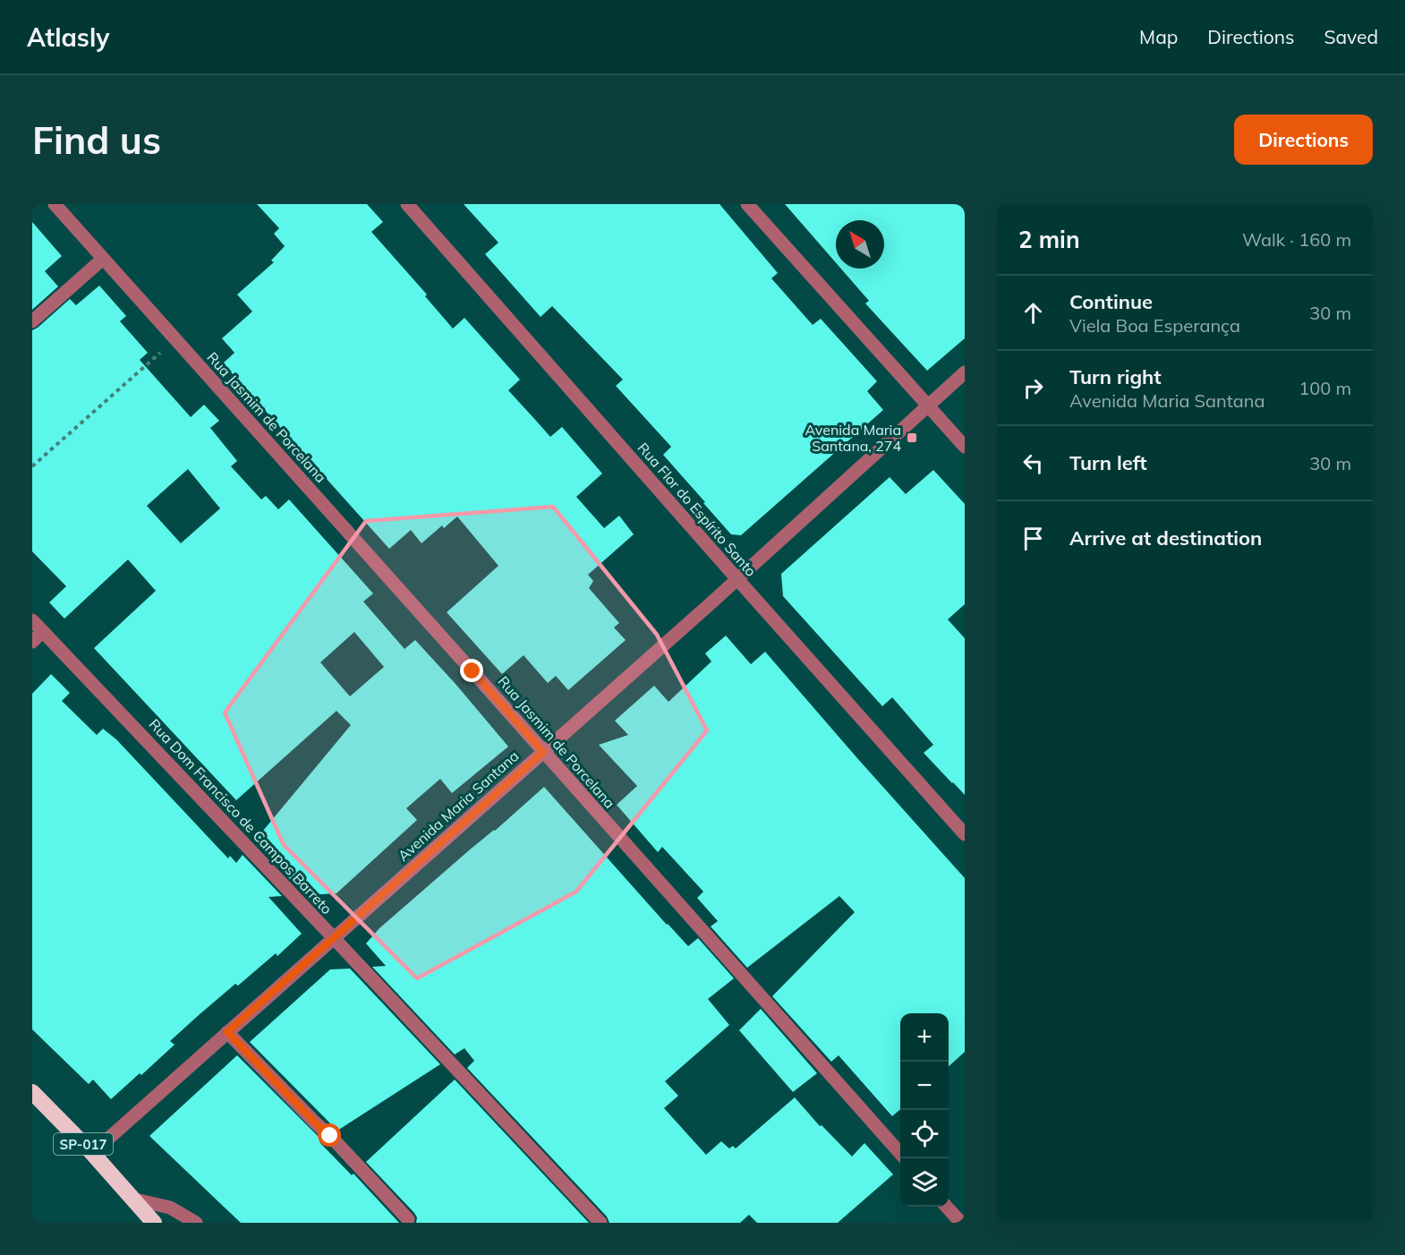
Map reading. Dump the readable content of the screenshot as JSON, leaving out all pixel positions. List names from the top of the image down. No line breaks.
{"streets":{"highway":["SP-017"],"street":["Rua Jasmim de Porcelana","Rua Flor do Espírito Santo","Avenida Maria Santana","Rua Dom Francisco de Campos Barreto"]},"crossings":[["Rua Jasmim de Porcelana","Avenida Maria Santana"],["Rua Flor do Espírito Santo","Avenida Maria Santana"],["Avenida Maria Santana","Rua Dom Francisco de Campos Barreto"],["Avenida Maria Santana","SP-017"]],"places":{"transit":["Avenida Maria Santana, 274"]},"north":"top left","page":{"header":"Atlasly","nav":["Map","Directions","Saved"],"buttons":"Directions","title":"Find us","heading":["2 min","Walk · 160 m"],"list":[["Continue","Viela Boa Esperança","30 m"],["Turn right","Avenida Maria Santana","100 m"],["Turn left","30 m"],"Arrive at destination"],"map_buttons":["+","−"]}}
